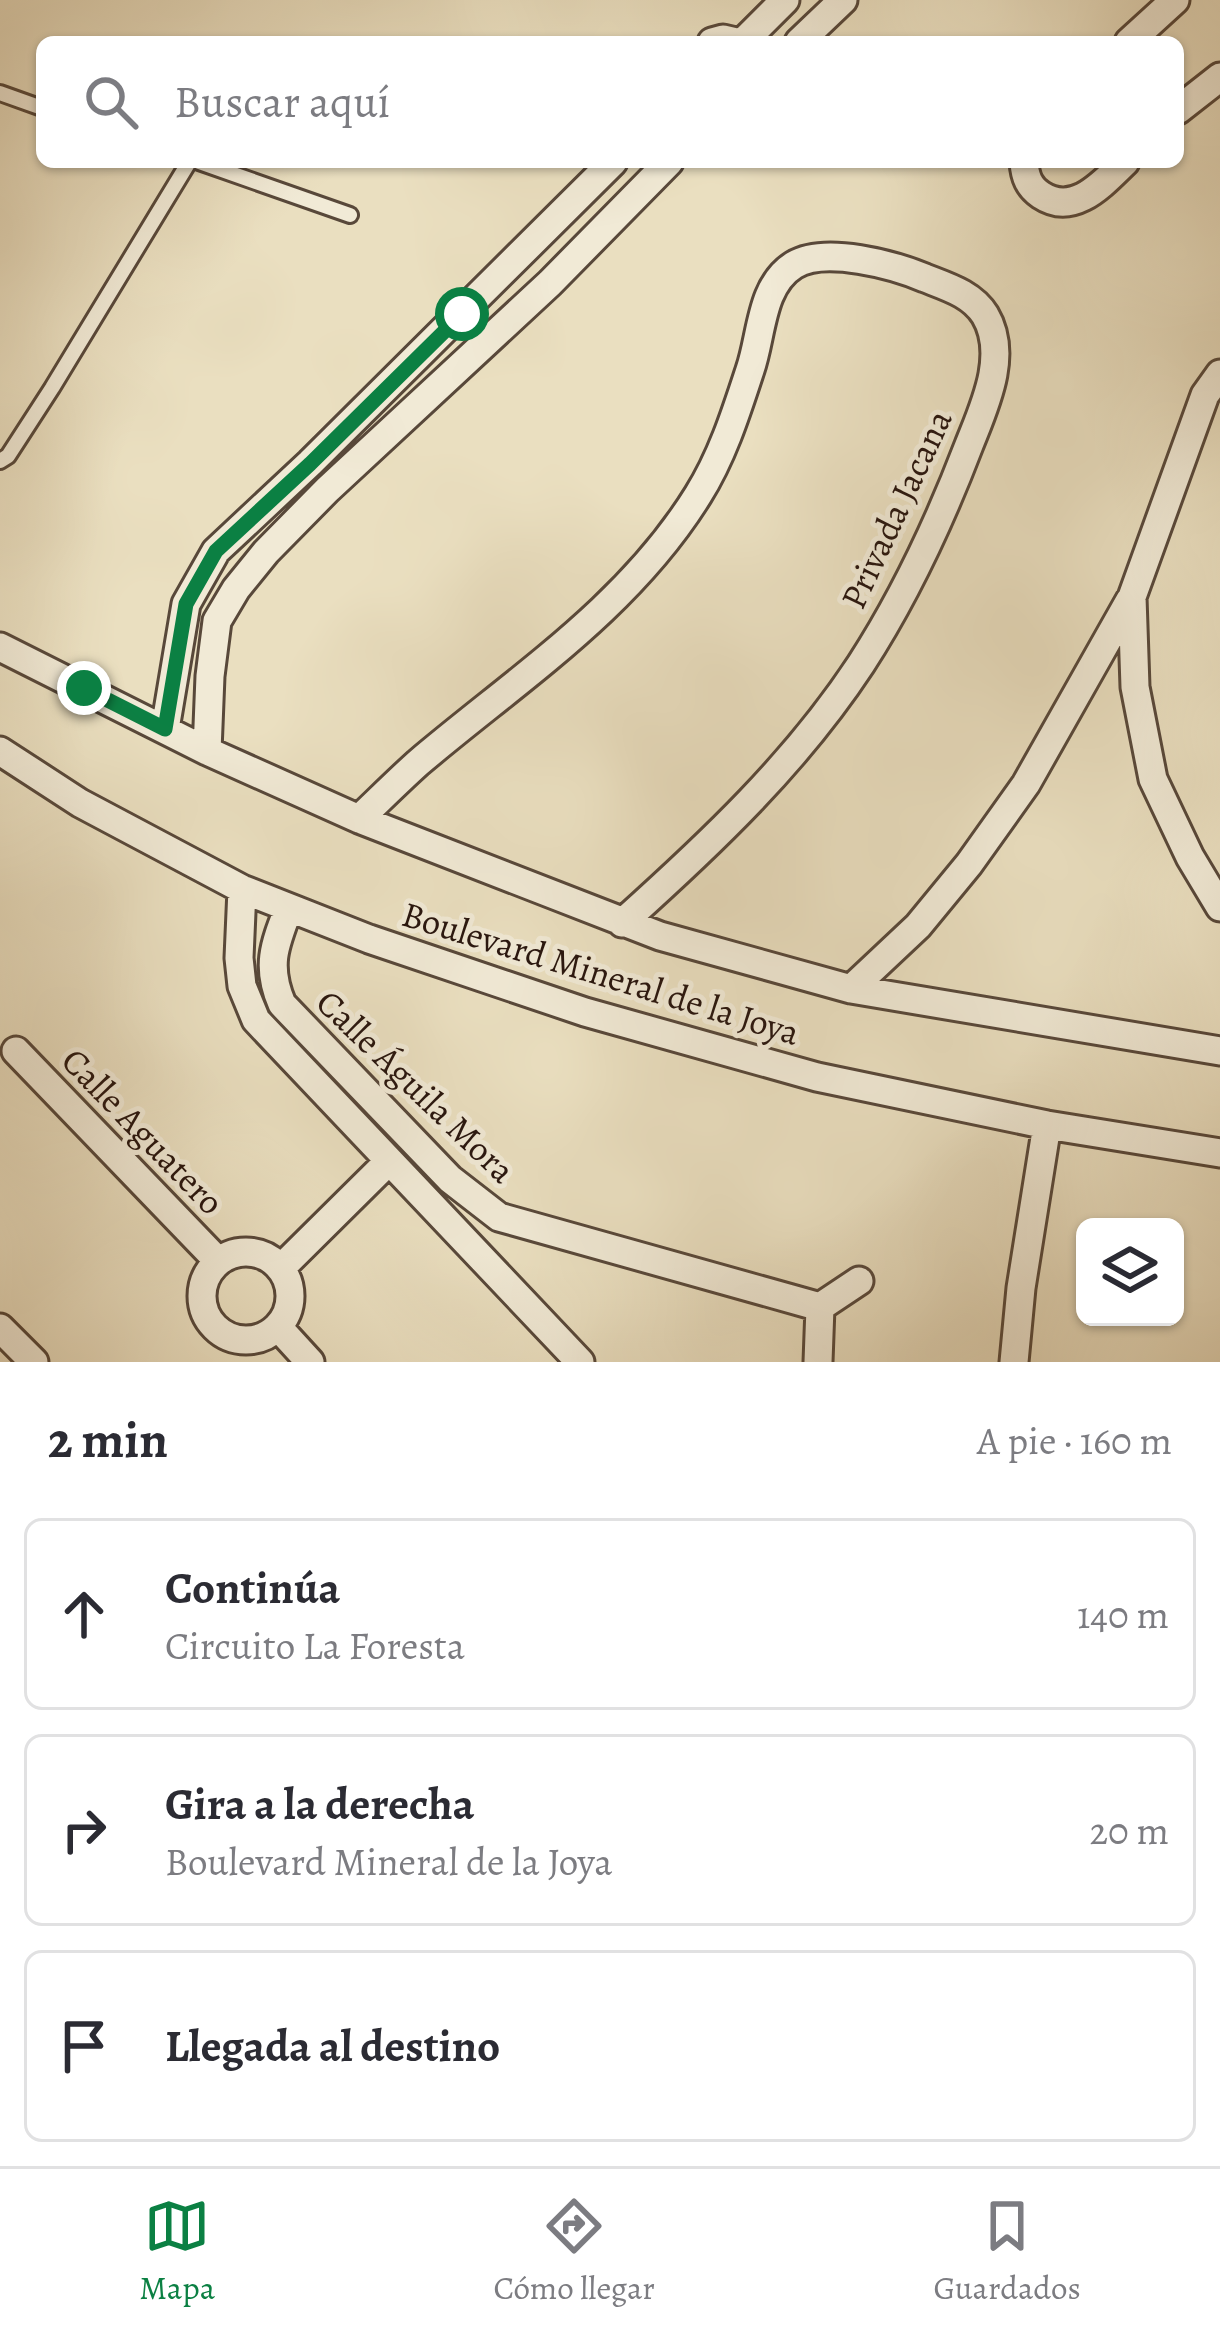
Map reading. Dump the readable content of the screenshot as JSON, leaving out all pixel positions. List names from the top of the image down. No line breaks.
{"streets":{"street":["Privada Jacana","Boulevard Mineral de la Joya","Calle Águila Mora","Calle Aguatero"]},"crossings":[["Privada Jacana","Boulevard Mineral de la Joya"],["Boulevard Mineral de la Joya","Calle Águila Mora"]],"page":{"search":"Buscar aquí","heading":["2 min","A pie · 160 m"],"list":[["Continúa","Circuito La Foresta","140 m"],["Gira a la derecha","Boulevard Mineral de la Joya","20 m"],"Llegada al destino"],"nav":["Mapa","Cómo llegar","Guardados"]}}
